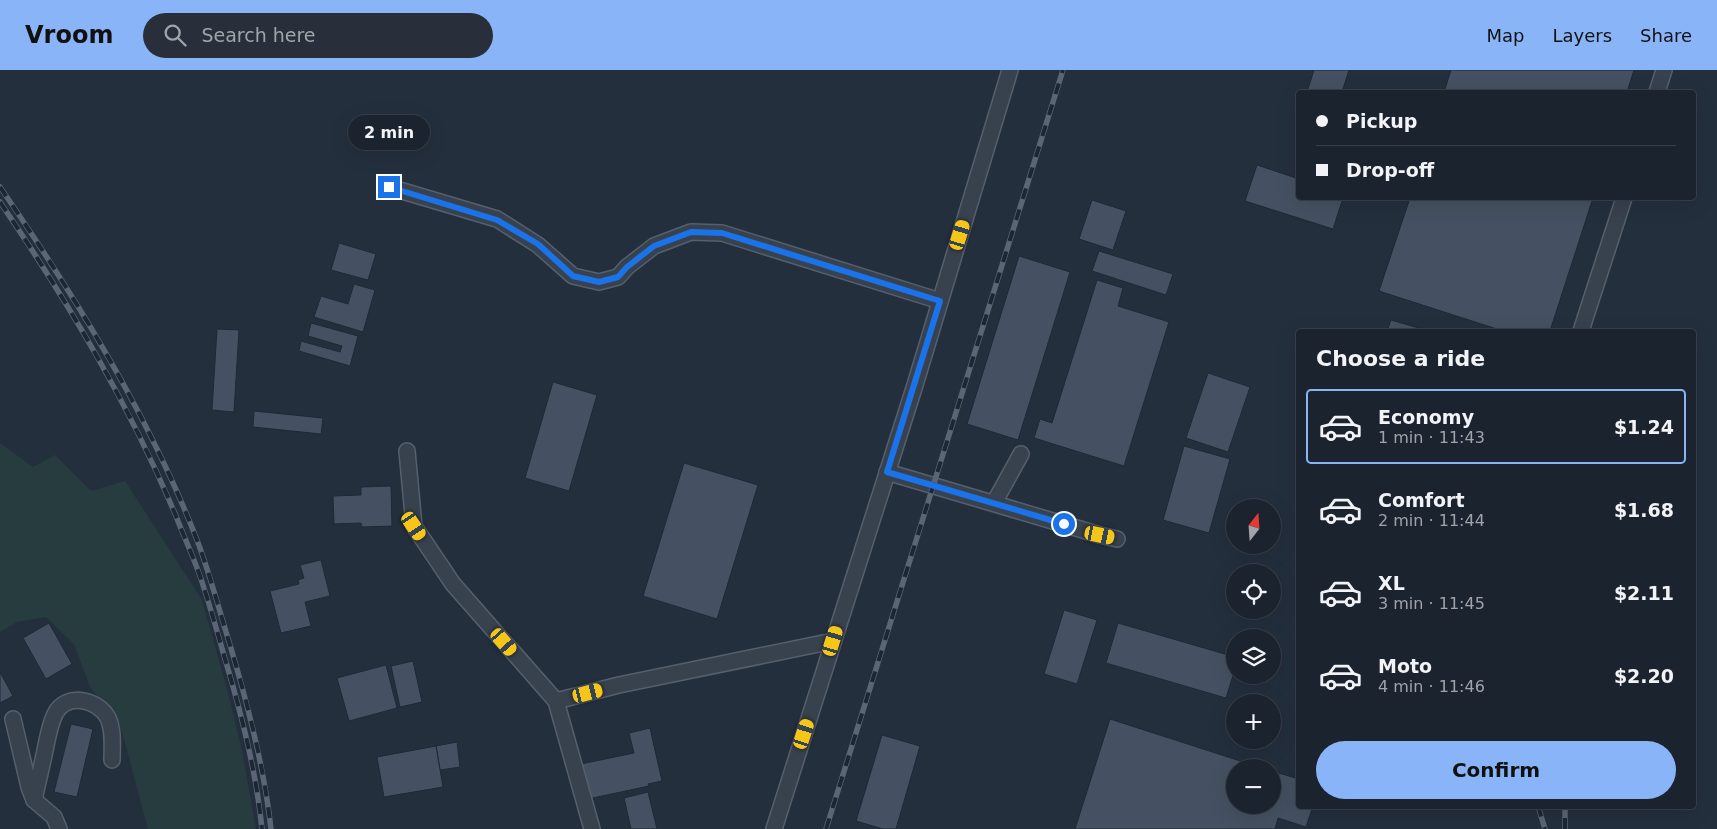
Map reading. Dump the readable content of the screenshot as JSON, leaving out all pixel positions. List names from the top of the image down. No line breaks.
{"north":"top","page":{"header":"Vroom","search":"Search here","nav":["Map","Layers","Share"],"banner":["Pickup","Drop-off"],"bubble":"2 min","heading":"Choose a ride","list":[{"name":"Economy","note":"1 min · 11:43","value":"$1.24"},{"name":"Comfort","note":"2 min · 11:44","value":"$1.68"},{"name":"XL","note":"3 min · 11:45","value":"$2.11"},{"name":"Moto","note":"4 min · 11:46","value":"$2.20"}],"map_buttons":["+","−"],"buttons":"Confirm"}}
